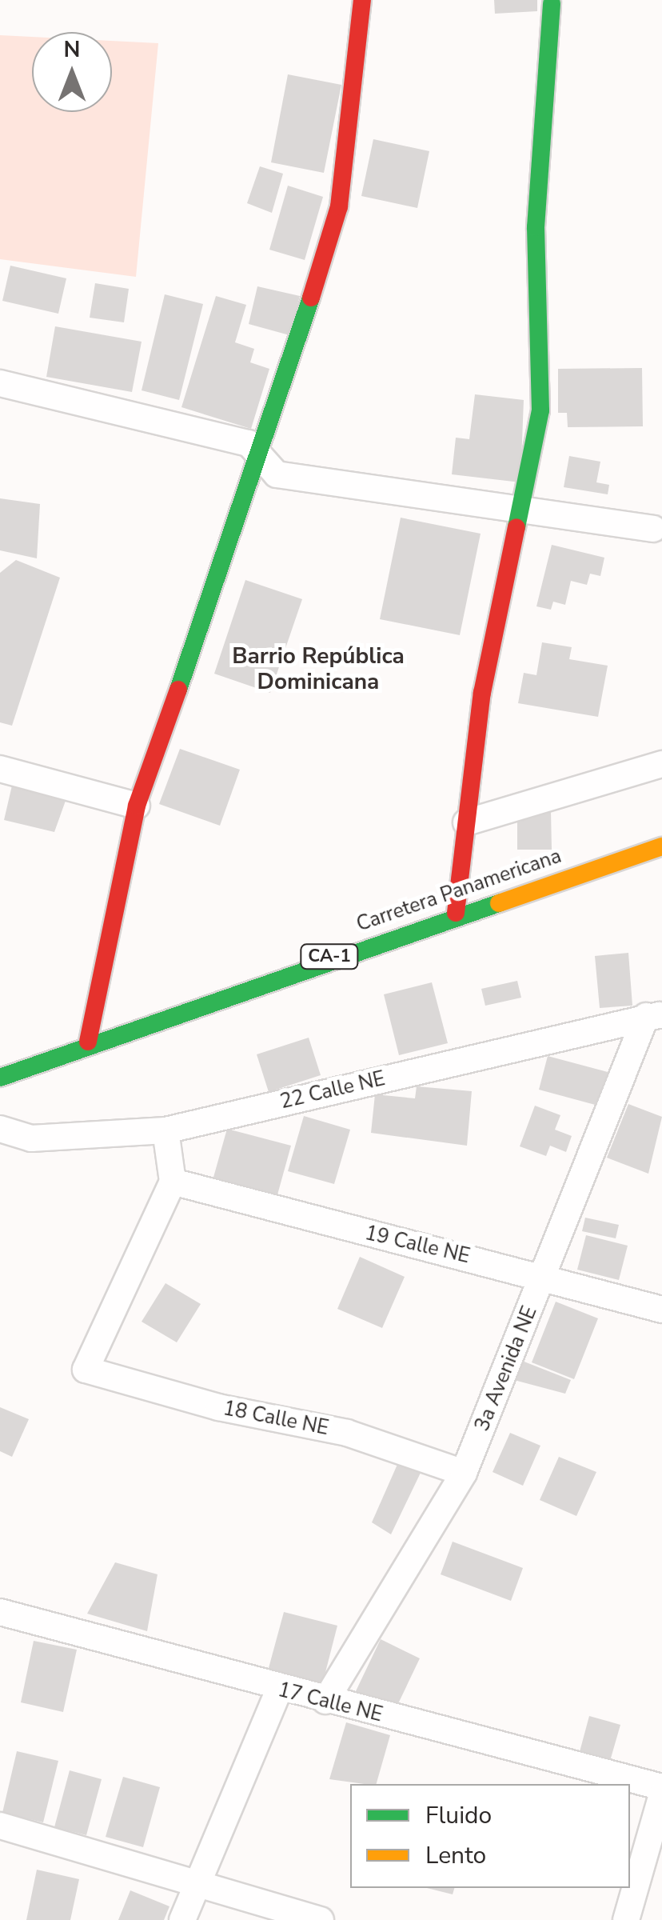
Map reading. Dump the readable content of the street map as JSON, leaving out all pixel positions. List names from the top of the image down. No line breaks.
{"streets":{"main road":["Carretera Panamericana","CA-1"],"street":["22 Calle NE","19 Calle NE","3a Avenida NE","18 Calle NE","17 Calle NE"]},"crossings":[["22 Calle NE","3a Avenida NE"],["19 Calle NE","3a Avenida NE"],["19 Calle NE","18 Calle NE"],["3a Avenida NE","18 Calle NE"],["3a Avenida NE","17 Calle NE"]],"districts":["Barrio República Dominicana"],"legend":["Fluido","Lento"],"north":"top"}
